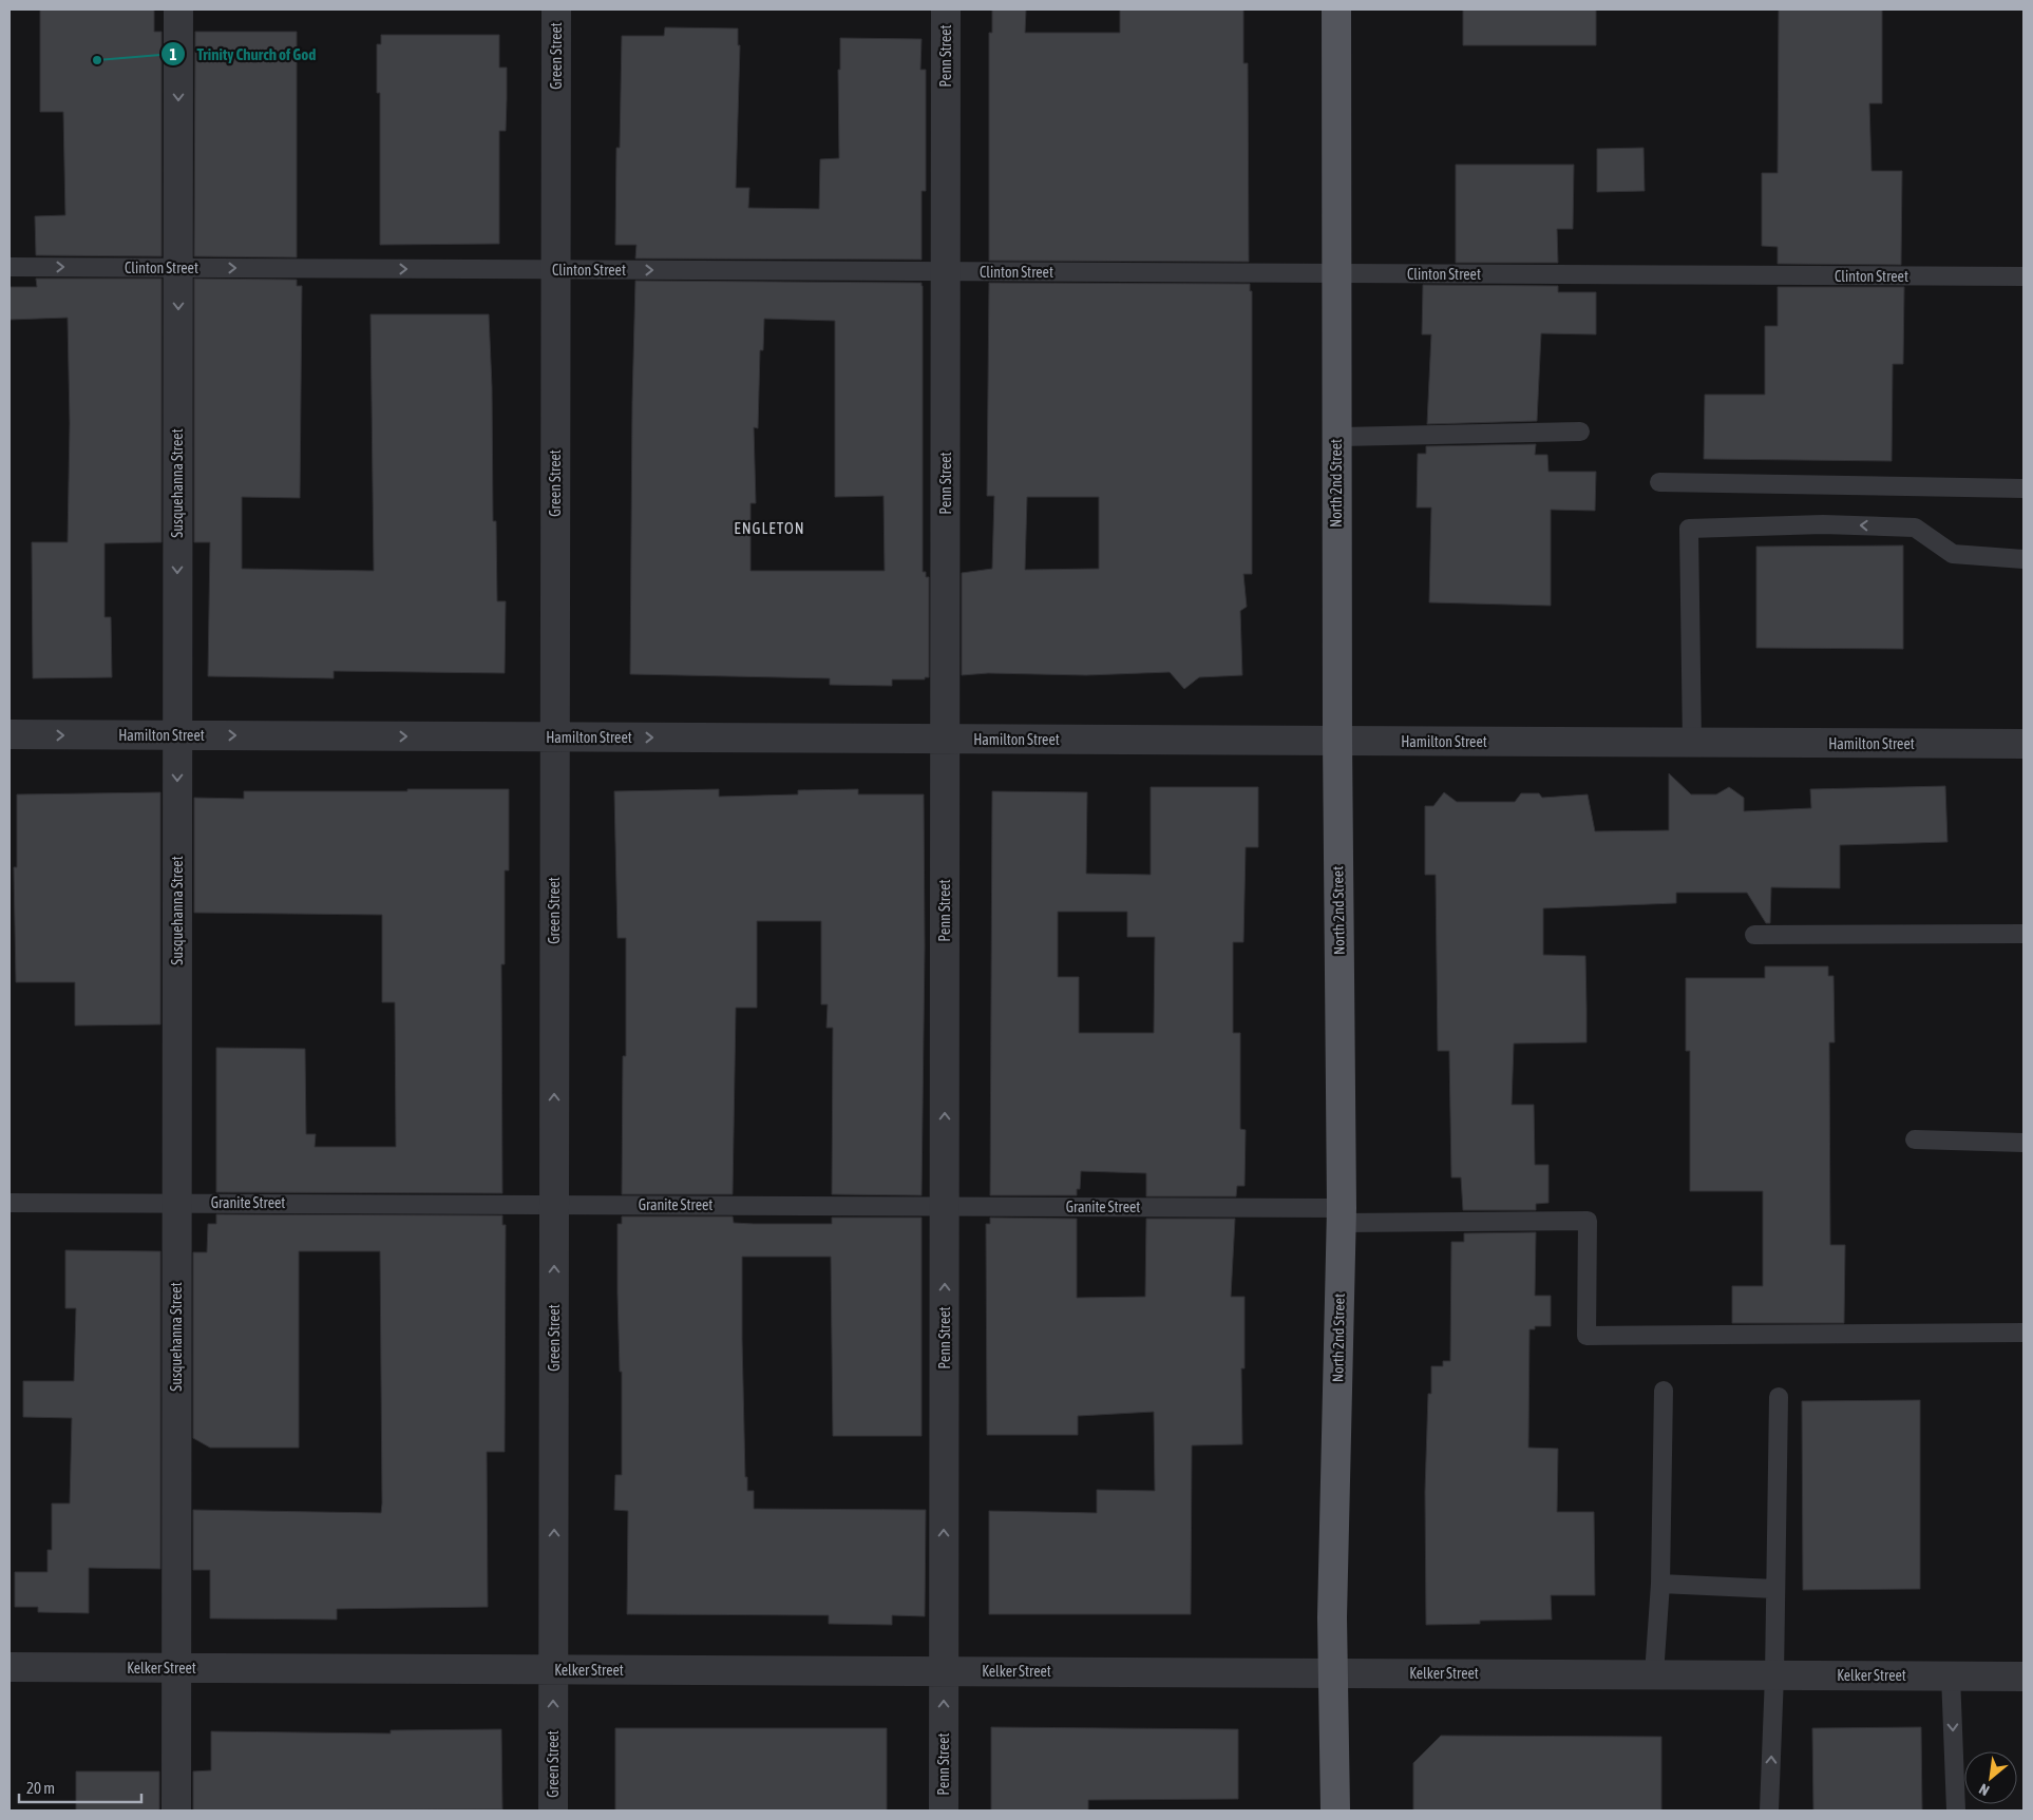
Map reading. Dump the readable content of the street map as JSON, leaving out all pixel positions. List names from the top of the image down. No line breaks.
{"streets":{"main road":["North 2nd Street"],"street":["Green Street","Penn Street","Susquehanna Street","Hamilton Street","Kelker Street"],"lane":["Clinton Street","Granite Street"]},"crossings":[["Green Street","Clinton Street"],["Green Street","Hamilton Street"],["Green Street","Granite Street"],["Green Street","Kelker Street"],["Penn Street","Clinton Street"],["Penn Street","Hamilton Street"],["Penn Street","Granite Street"],["Penn Street","Kelker Street"],["Clinton Street","Susquehanna Street"],["Clinton Street","North 2nd Street"],["Susquehanna Street","Hamilton Street"],["Susquehanna Street","Granite Street"],["Susquehanna Street","Kelker Street"],["North 2nd Street","Hamilton Street"],["North 2nd Street","Granite Street"],["North 2nd Street","Kelker Street"]],"one_way":["Green Street","Penn Street","Clinton Street","Susquehanna Street","Hamilton Street"],"districts":["ENGLETON"],"places":["Trinity Church of God"],"scale_bar":"20 m","north":"bottom left"}
